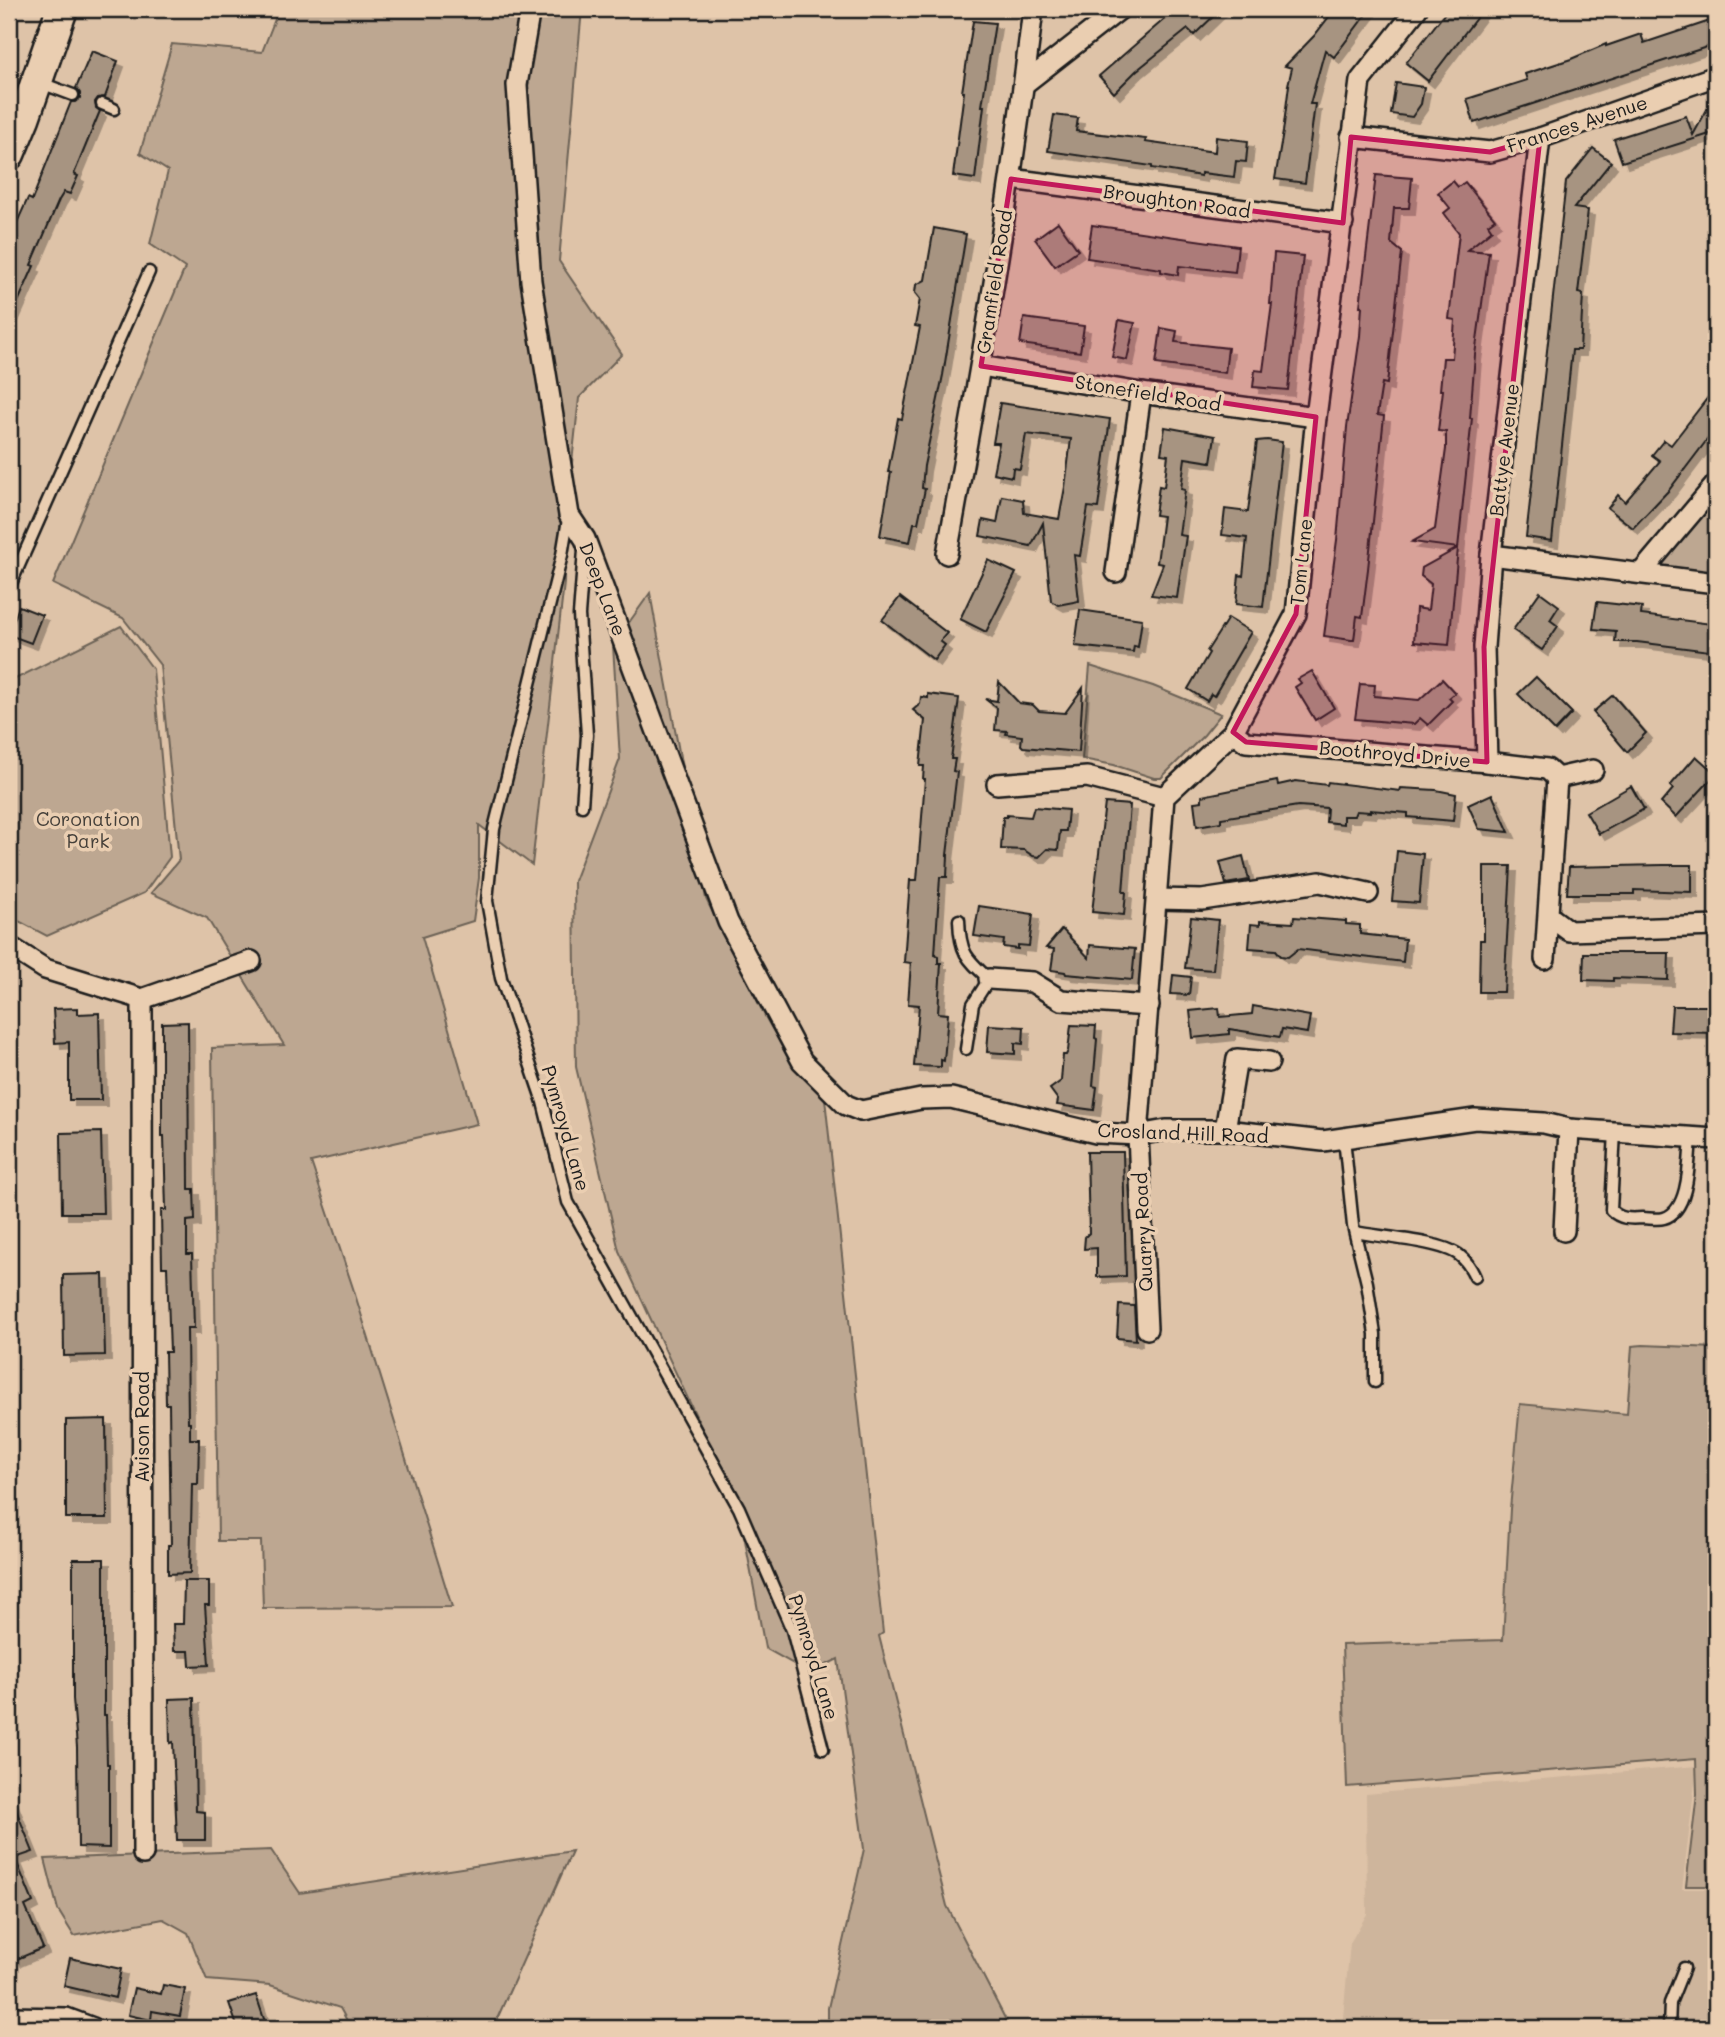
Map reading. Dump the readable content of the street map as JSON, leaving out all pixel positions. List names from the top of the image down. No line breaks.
{"streets":{"street":["Frances Avenue","Broughton Road","Gramfield Road","Stonefield Road","Battye Avenue","Tom Lane","Deep Lane","Boothroyd Drive","Crosland Hill Road","Quarry Road","Avison Road"],"lane":["Pymroyd Lane"]},"crossings":[["Frances Avenue","Battye Avenue"],["Frances Avenue","Tom Lane"],["Broughton Road","Gramfield Road"],["Broughton Road","Tom Lane"],["Gramfield Road","Stonefield Road"],["Stonefield Road","Tom Lane"],["Battye Avenue","Boothroyd Drive"],["Tom Lane","Boothroyd Drive"],["Deep Lane","Pymroyd Lane"],["Deep Lane","Crosland Hill Road"],["Crosland Hill Road","Quarry Road"]],"parks":["Coronation Park"]}
